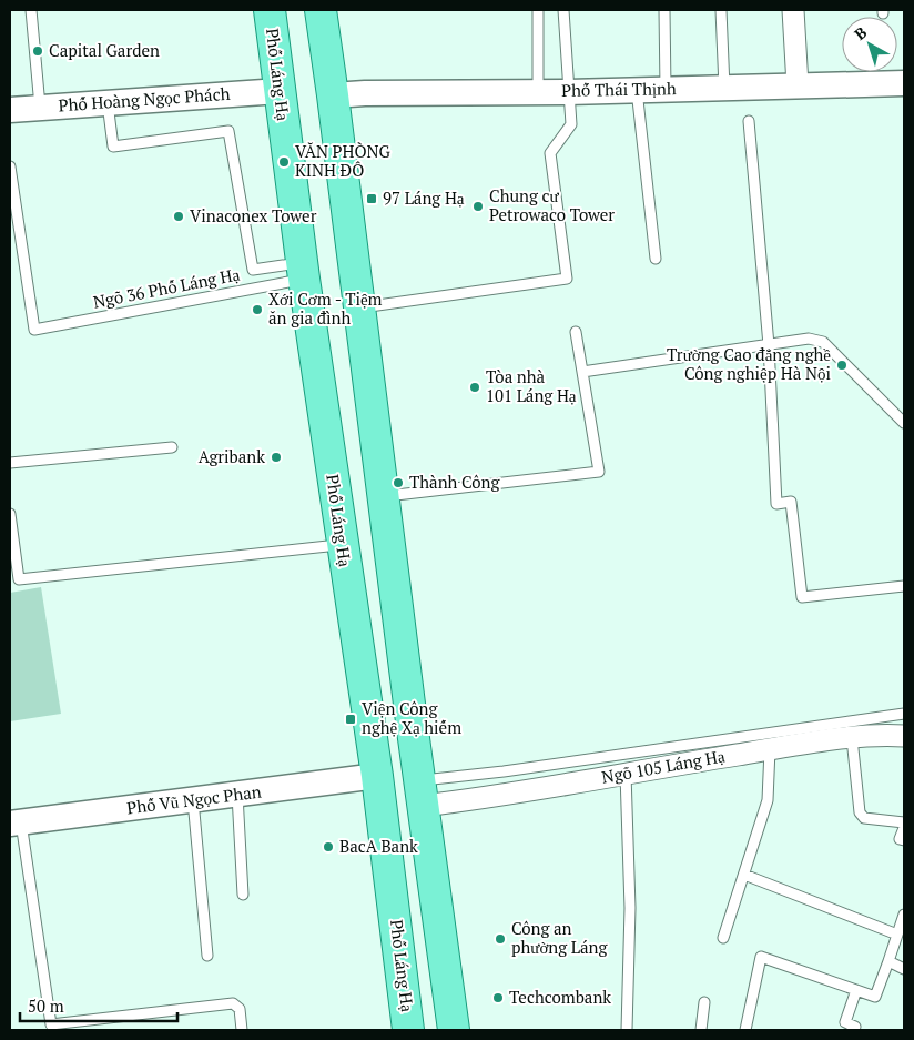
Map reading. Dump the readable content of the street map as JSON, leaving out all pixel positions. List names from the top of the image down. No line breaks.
{"streets":{"main road":["Phố Láng Hạ"],"street":["Phố Thái Thịnh","Phố Hoàng Ngọc Phách","Ngõ 105 Láng Hạ","Phố Vũ Ngọc Phan"],"lane":["Ngõ 36 Phố Láng Hạ"]},"crossings":[["Phố Láng Hạ","Phố Hoàng Ngọc Phách"],["Phố Láng Hạ","Ngõ 36 Phố Láng Hạ"],["Phố Láng Hạ","Phố Vũ Ngọc Phan"]],"places":{"other":["Capital Garden","VĂN PHÒNG KINH ĐÔ","Chung cư Petrowaco Tower","Vinaconex Tower","Xới Cơm - Tiệm ăn gia đình","Trường Cao đẳng nghề Công nghiệp Hà Nội","Tòa nhà 101 Láng Hạ","Agribank","Thành Công","BacA Bank","Công an phường Láng","Techcombank"],"transit":["97 Láng Hạ","Viện Công nghệ Xạ hiếm"]},"scale_bar":"50 m","north":"top left"}
